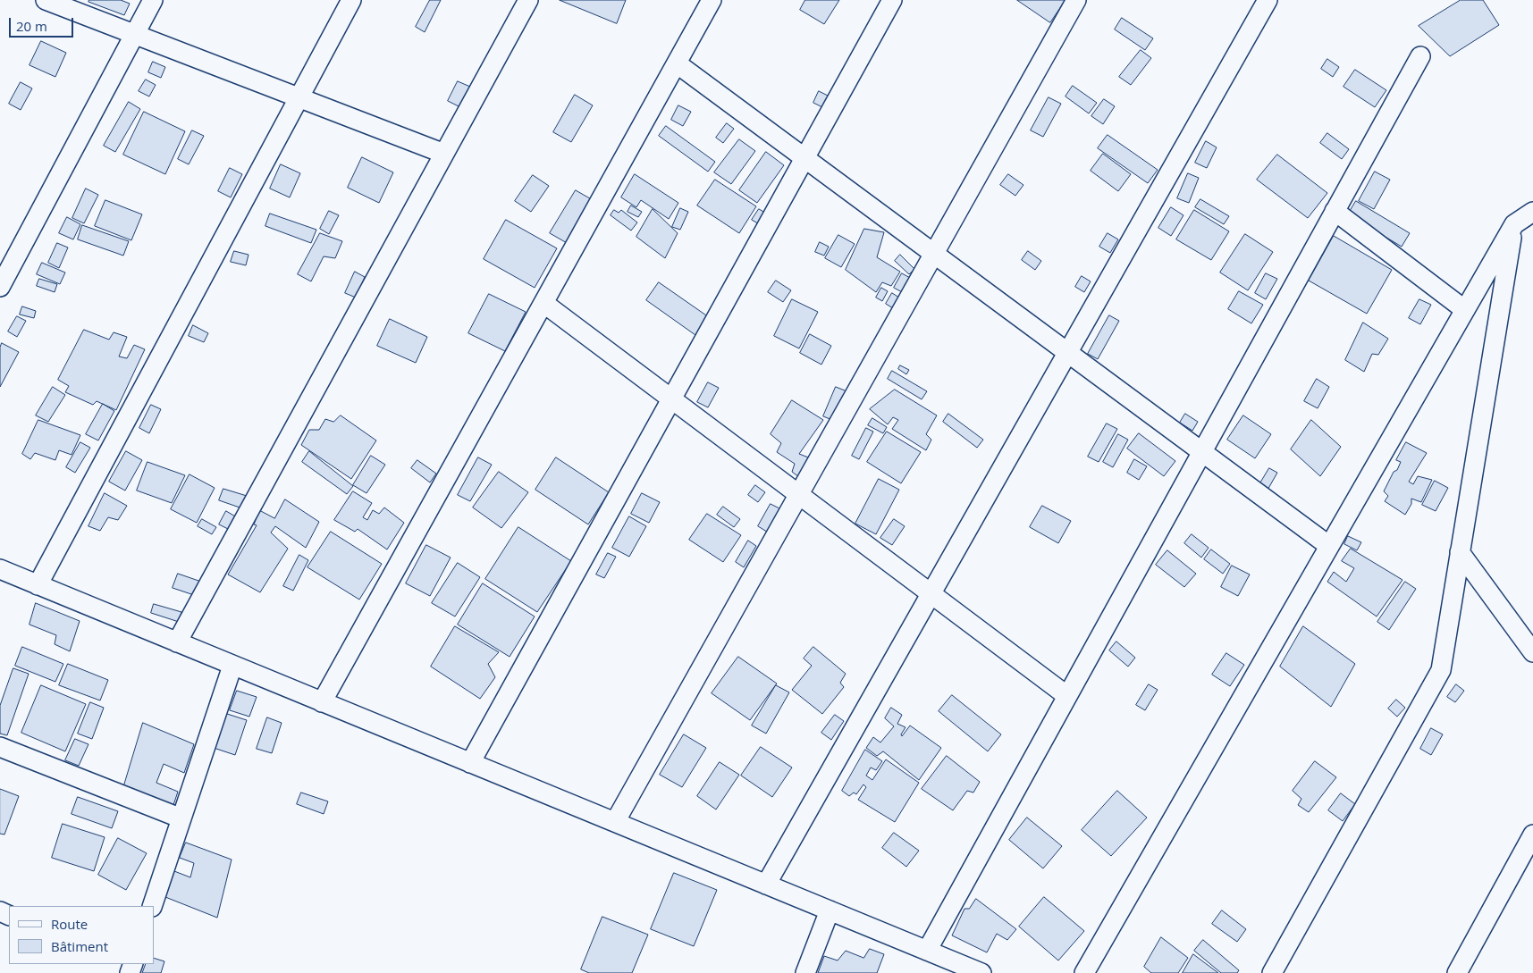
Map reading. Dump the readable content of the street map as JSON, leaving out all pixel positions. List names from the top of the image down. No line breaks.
{"legend":["Route","Bâtiment"],"scale_bar":"20 m"}
